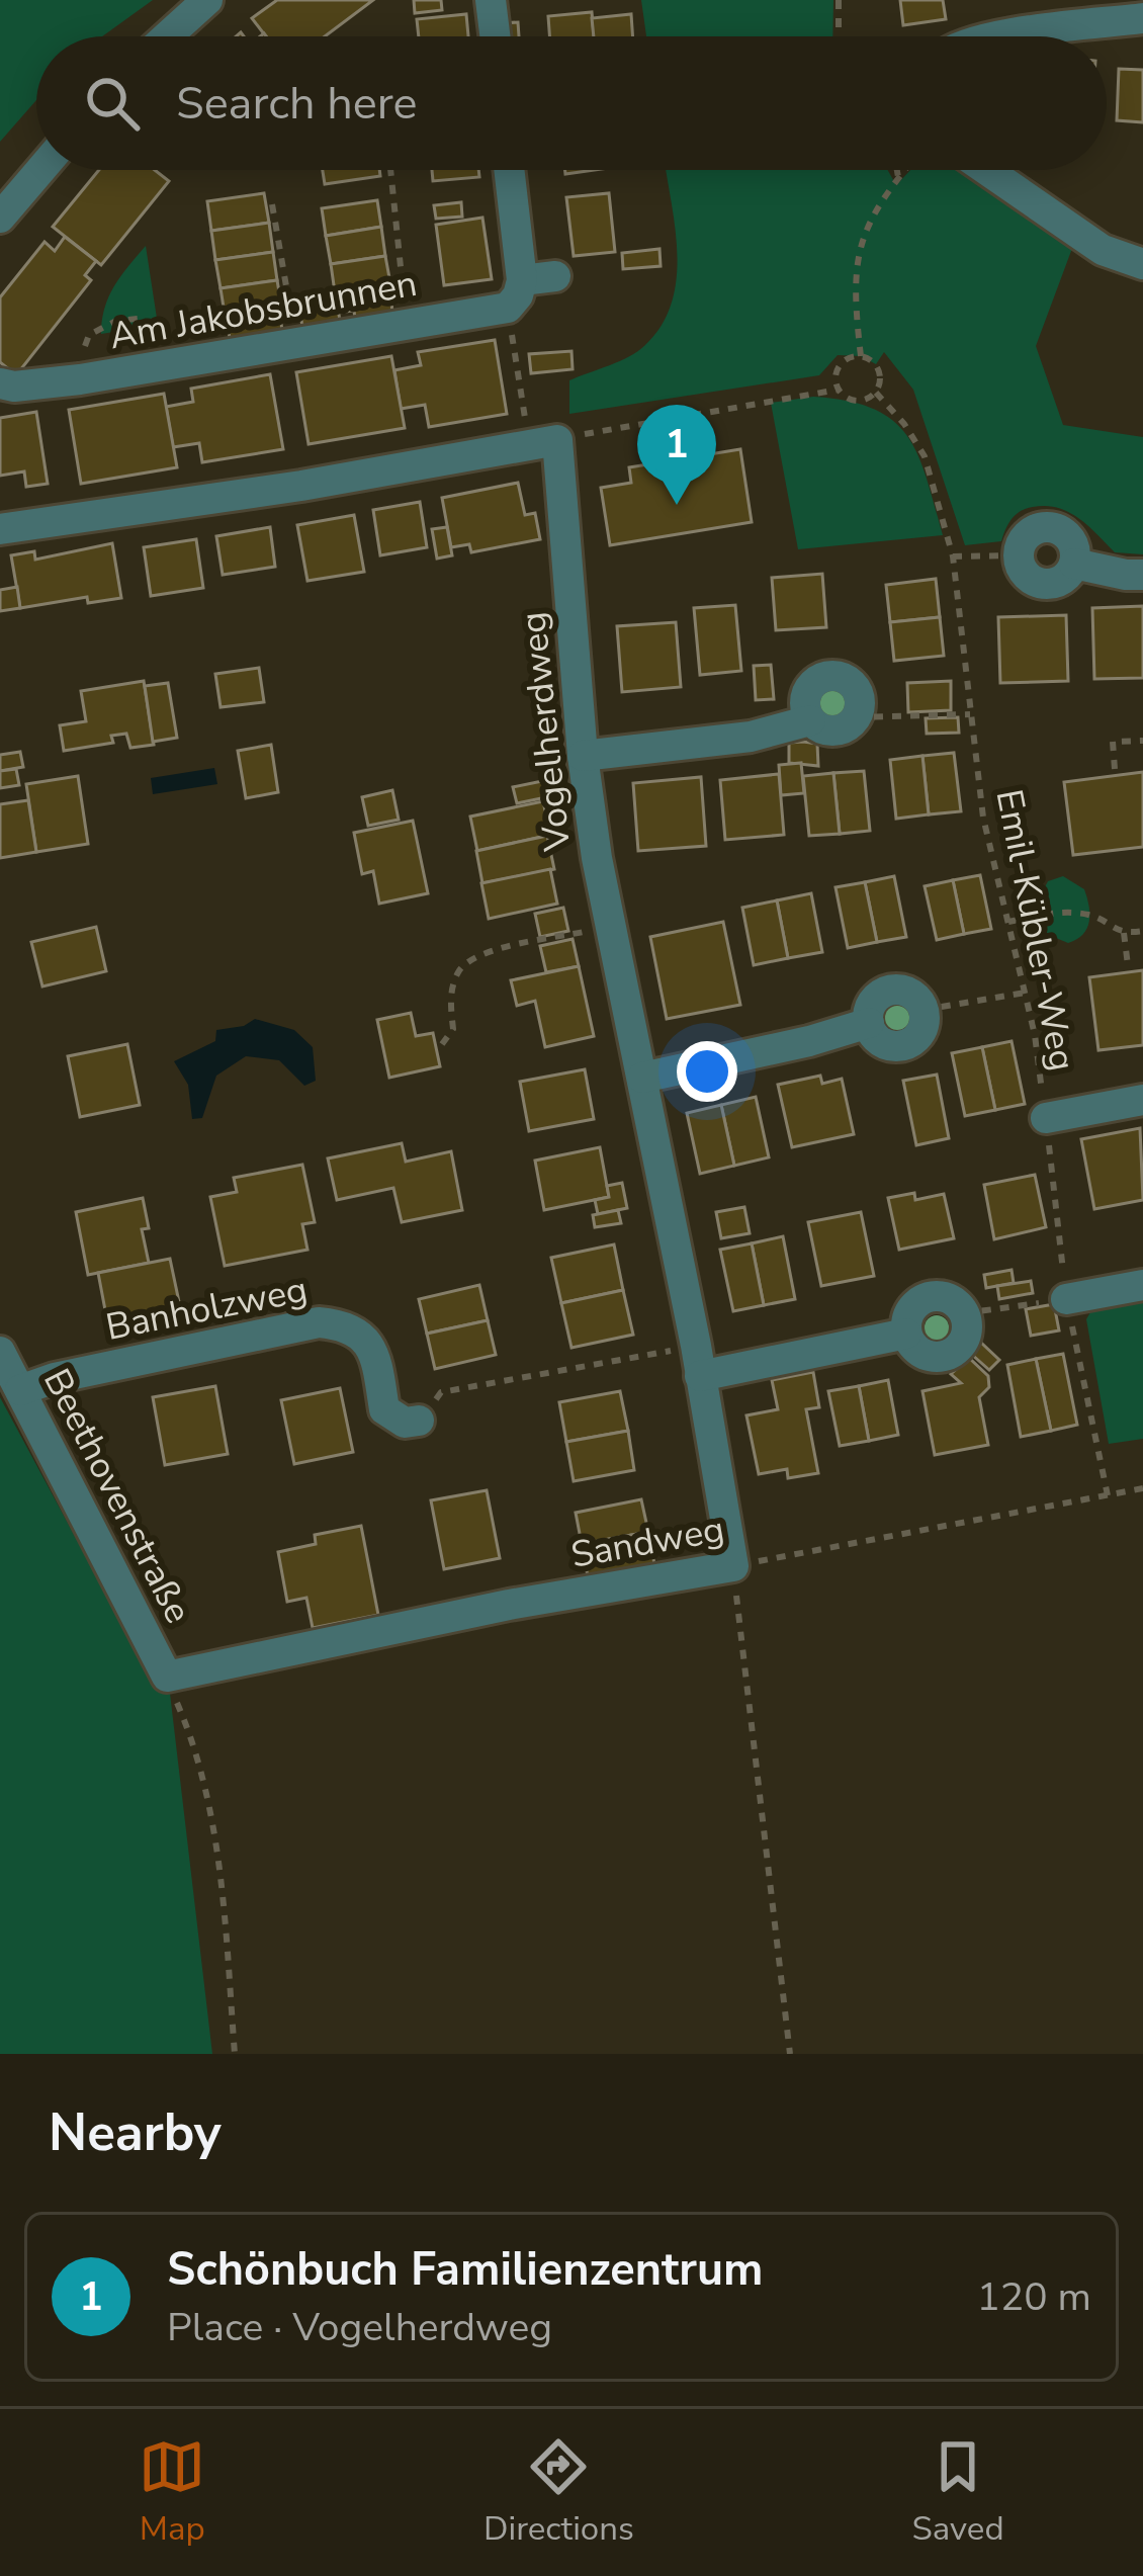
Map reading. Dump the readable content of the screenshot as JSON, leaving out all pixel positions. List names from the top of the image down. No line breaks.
{"streets":{"street":["Am Jakobsbrunnen","Vogelherdweg","Banholzweg","Beethovenstraße","Sandweg"],"path":["Emil-Kübler-Weg"]},"crossings":[["Vogelherdweg","Sandweg"],["Emil-Kübler-Weg","Sandweg"],["Banholzweg","Beethovenstraße"],["Beethovenstraße","Sandweg"]],"page":{"search":"Search here","pins":"1","heading":"Nearby","list":[{"mark":"1","name":"Schönbuch Familienzentrum","note":"Place · Vogelherdweg","value":"120 m"}],"nav":["Map","Directions","Saved"]}}
